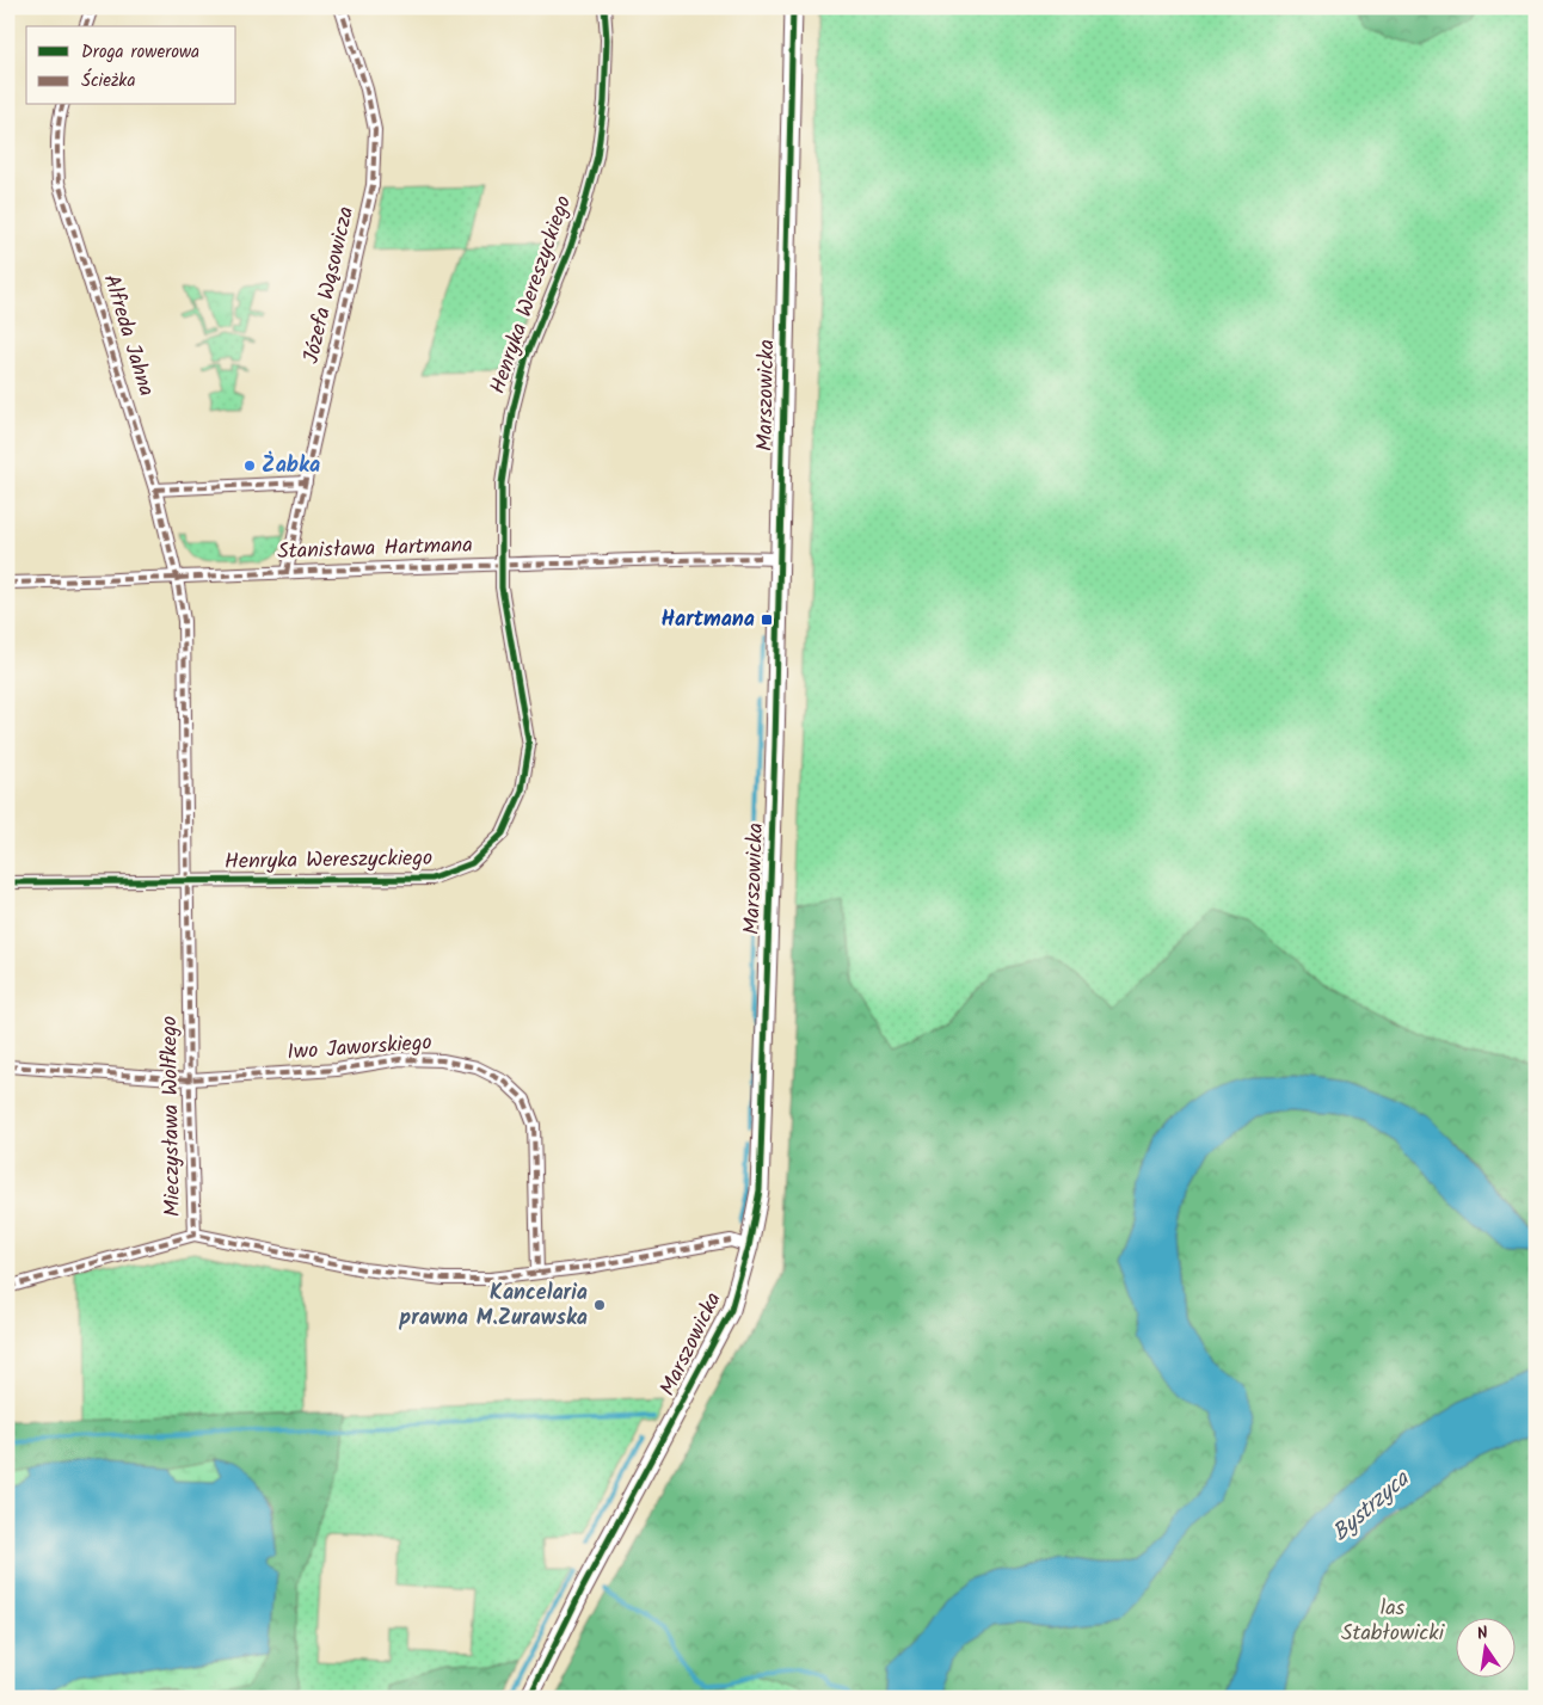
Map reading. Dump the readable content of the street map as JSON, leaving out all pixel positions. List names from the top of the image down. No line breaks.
{"streets":{"street":["Józefa Wąsowicza","Henryka Wereszyckiego","Alfreda Jahna","Marszowicka","Stanisława Hartmana","Iwo Jaworskiego","Mieczysława Wolfkego"]},"crossings":[["Józefa Wąsowicza","Stanisława Hartmana"],["Henryka Wereszyckiego","Stanisława Hartmana"],["Henryka Wereszyckiego","Mieczysława Wolfkego"],["Alfreda Jahna","Stanisława Hartmana"],["Alfreda Jahna","Mieczysława Wolfkego"],["Marszowicka","Stanisława Hartmana"],["Marszowicka","Mieczysława Wolfkego"],["Stanisława Hartmana","Mieczysława Wolfkego"],["Iwo Jaworskiego","Mieczysława Wolfkego"]],"water":["Bystrzyca"],"parks":["las Stabłowicki"],"places":{"other":["Żabka","Kancelaria prawna M.Zurawska"],"transit":["Hartmana"]},"legend":["Droga rowerowa","Ścieżka"],"north":"top"}
